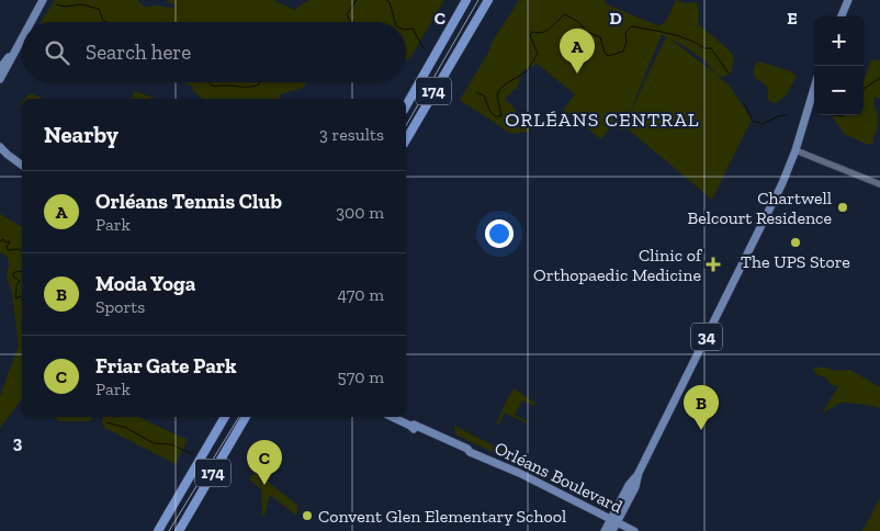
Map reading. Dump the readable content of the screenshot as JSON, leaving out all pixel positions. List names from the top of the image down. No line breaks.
{"streets":{"highway":["174"],"main road":["34","Orléans Boulevard"]},"crossings":[["34","Orléans Boulevard"]],"districts":["ORLÉANS CENTRAL"],"places":{"other":["Chartwell Belcourt Residence","The UPS Store","Convent Glen Elementary School"],"health":["Clinic of Orthopaedic Medicine"]},"page":{"map_buttons":["+","−"],"search":"Search here","pins":["A","B","C"],"heading":["Nearby","3 results"],"list":[{"mark":"A","name":"Orléans Tennis Club","note":"Park","value":"300 m"},{"mark":"B","name":"Moda Yoga","note":"Sports","value":"470 m"},{"mark":"C","name":"Friar Gate Park","note":"Park","value":"570 m"}]},"grid":{"columns":["C","D","E"],"rows":["3"]}}
